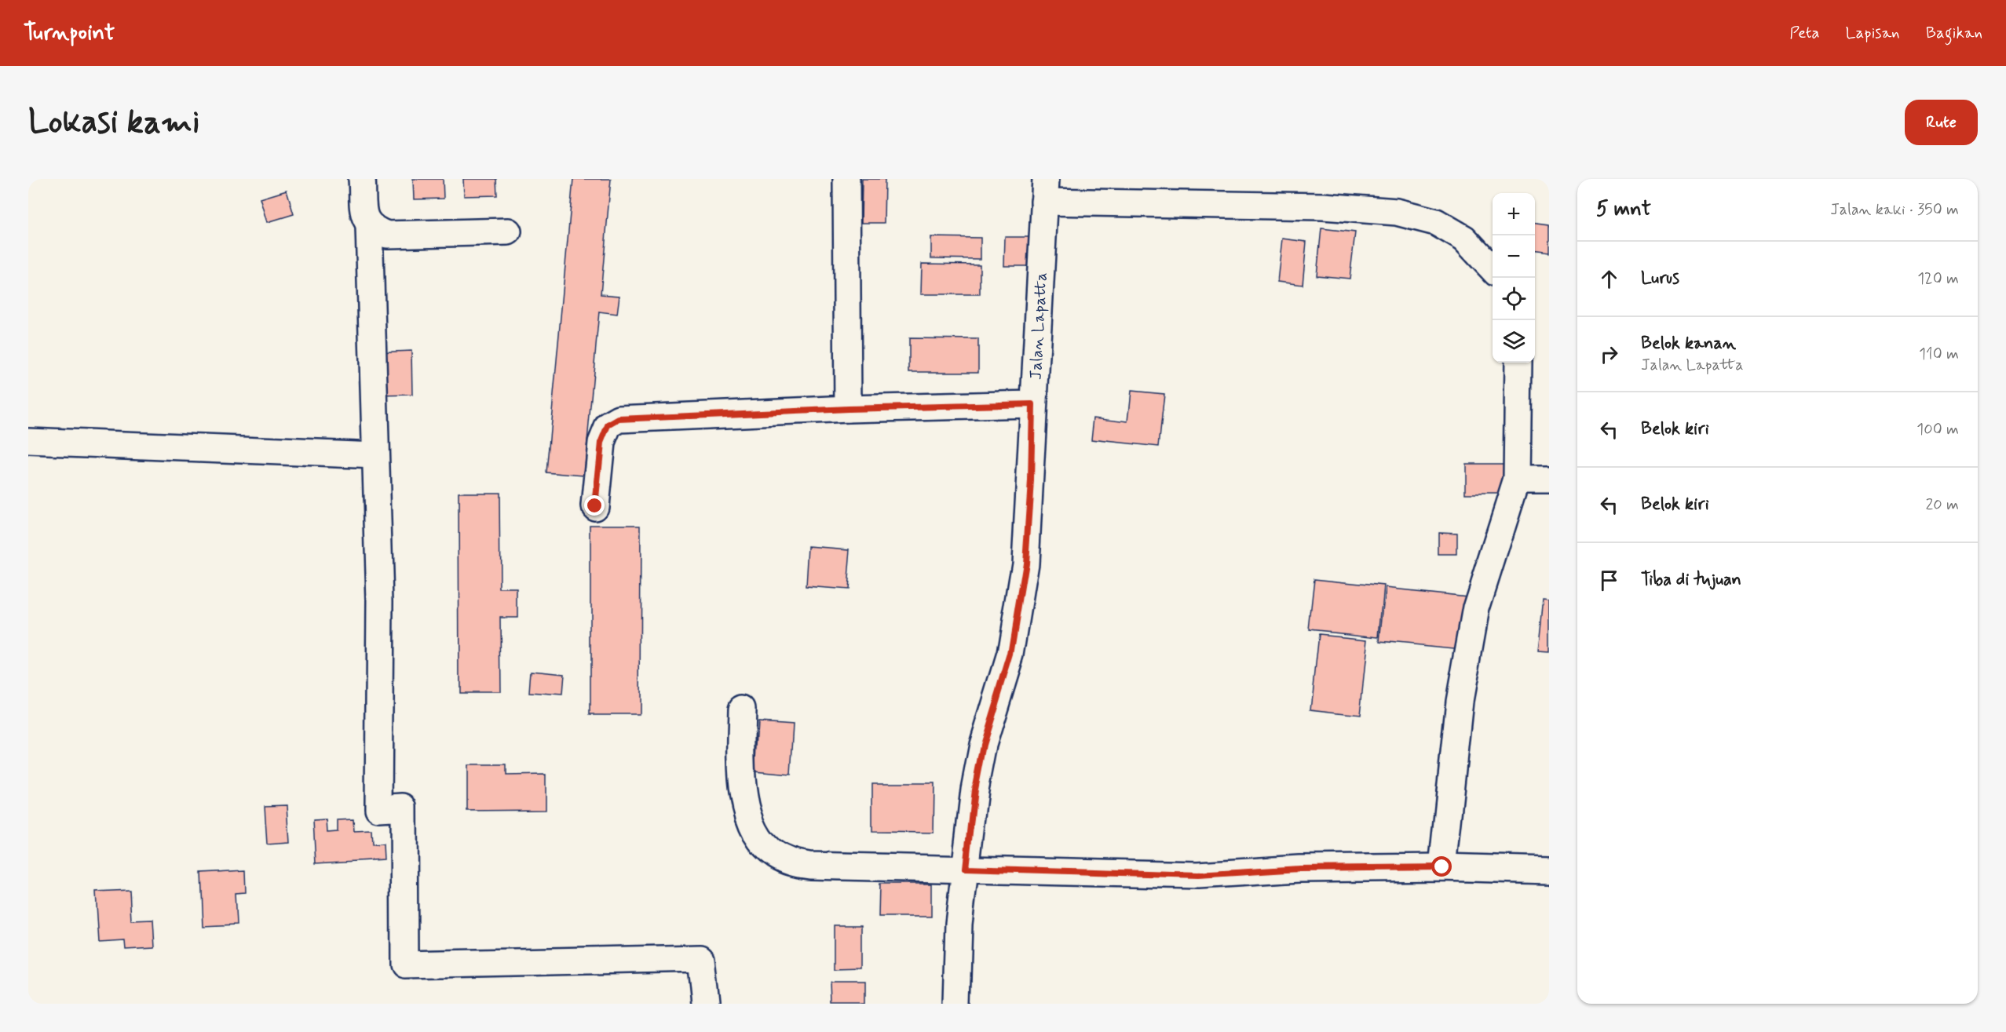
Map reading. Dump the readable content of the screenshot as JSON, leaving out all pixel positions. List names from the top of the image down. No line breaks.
{"streets":{"street":["Jalan Lapatta"]},"page":{"header":"Turnpoint","nav":["Peta","Lapisan","Bagikan"],"buttons":"Rute","title":"Lokasi kami","heading":["5 mnt","Jalan kaki · 350 m"],"map_buttons":["+","−"],"list":[["Lurus","120 m"],["Belok kanan","Jalan Lapatta","110 m"],["Belok kiri","100 m"],["Belok kiri","20 m"],"Tiba di tujuan"]}}
